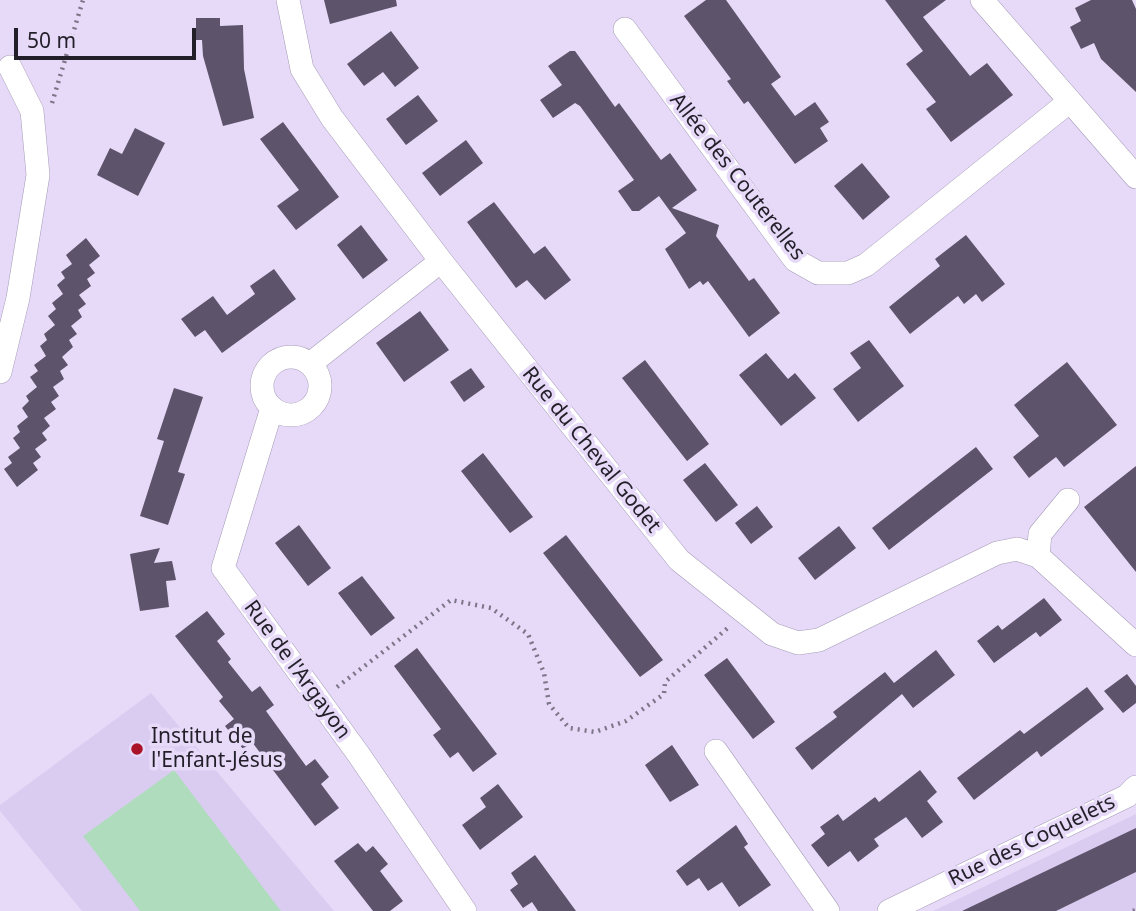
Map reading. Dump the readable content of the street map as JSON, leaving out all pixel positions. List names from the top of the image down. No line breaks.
{"streets":{"street":["Allée des Couterelles","Rue du Cheval Godet","Rue de l'Argayon","Rue des Coquelets"]},"places":["Institut de l'Enfant-Jésus"],"scale_bar":"50 m"}
